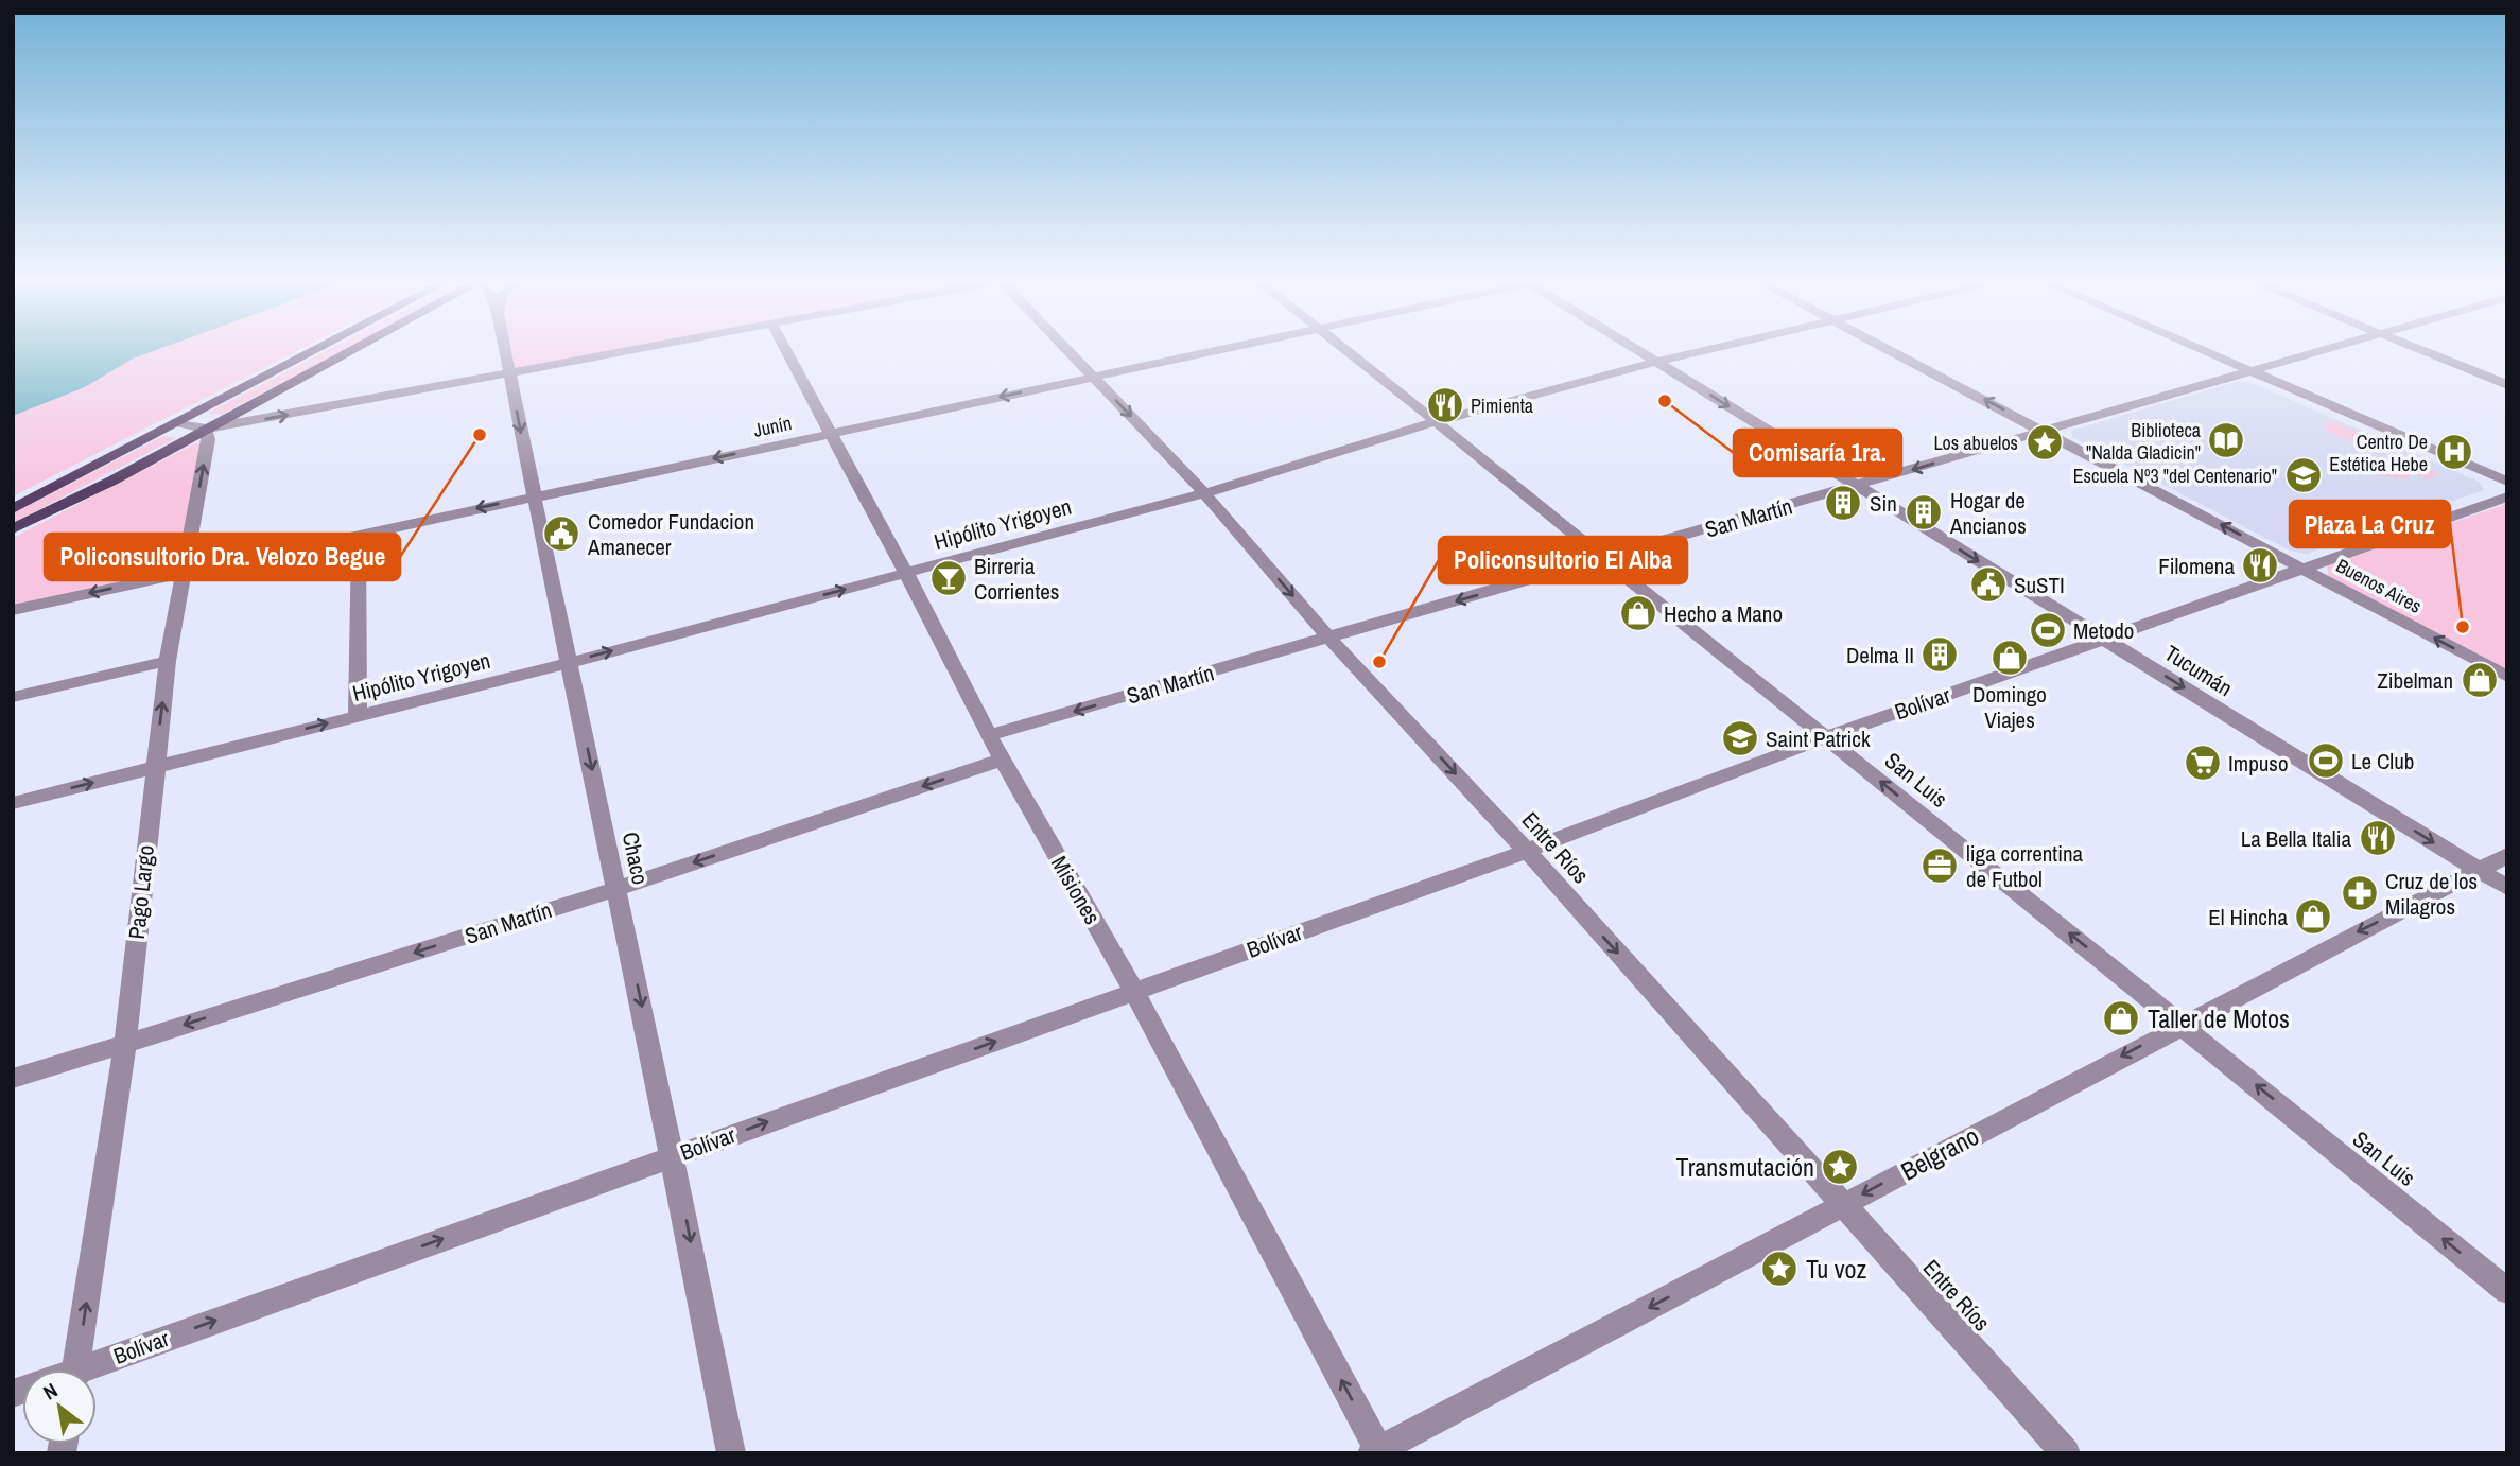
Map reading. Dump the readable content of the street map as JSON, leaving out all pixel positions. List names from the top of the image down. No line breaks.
{"streets":{"street":["Junín","San Martín","Hipólito Yrigoyen","Buenos Aires","Tucumán","Bolívar","San Luis","Entre Ríos","Chaco","Misiones","Pago Largo","Belgrano"]},"crossings":[["Junín","Entre Ríos"],["Junín","Chaco"],["Junín","Misiones"],["Junín","Pago Largo"],["San Martín","Buenos Aires"],["San Martín","Tucumán"],["San Martín","San Luis"],["San Martín","Entre Ríos"],["San Martín","Chaco"],["San Martín","Misiones"],["San Martín","Pago Largo"],["Hipólito Yrigoyen","Tucumán"],["Hipólito Yrigoyen","San Luis"],["Hipólito Yrigoyen","Entre Ríos"],["Hipólito Yrigoyen","Chaco"],["Hipólito Yrigoyen","Misiones"],["Hipólito Yrigoyen","Pago Largo"],["Buenos Aires","Bolívar"],["Tucumán","Bolívar"],["Tucumán","Belgrano"],["Bolívar","San Luis"],["Bolívar","Entre Ríos"],["Bolívar","Chaco"],["Bolívar","Misiones"],["San Luis","Belgrano"],["Entre Ríos","Belgrano"],["Misiones","Belgrano"]],"one_way":["San Martín","Hipólito Yrigoyen","Tucumán","Bolívar","San Luis","Entre Ríos","Chaco","Misiones","Pago Largo","Belgrano"],"places":{"other":["Comisaría 1ra.","Policonsultorio Dra. Velozo Begue","Plaza La Cruz","Policonsultorio El Alba"],"restaurant":["Pimienta","Filomena","La Bella Italia"],"library":["Biblioteca \"Nalda Gladicin\""],"place":["Los abuelos","Transmutación","Tu voz"],"hospital":["Centro De Estética Hebe"],"school or university":["Escuela Nº3 \"del Centenario\"","Saint Patrick"],"building":["Sin","Hogar de Ancianos","Delma II"],"public building":["Comedor Fundacion Amanecer","SuSTI"],"bar":["Birreria Corrientes"],"shop":["Hecho a Mano","Domingo Viajes","Zibelman","El Hincha","Taller de Motos"],"sports":["Metodo","Le Club"],"supermarket":["Impuso"],"office":["liga correntina de Futbol"],"pharmacy":["Cruz de los Milagros"]},"north":"top left"}
